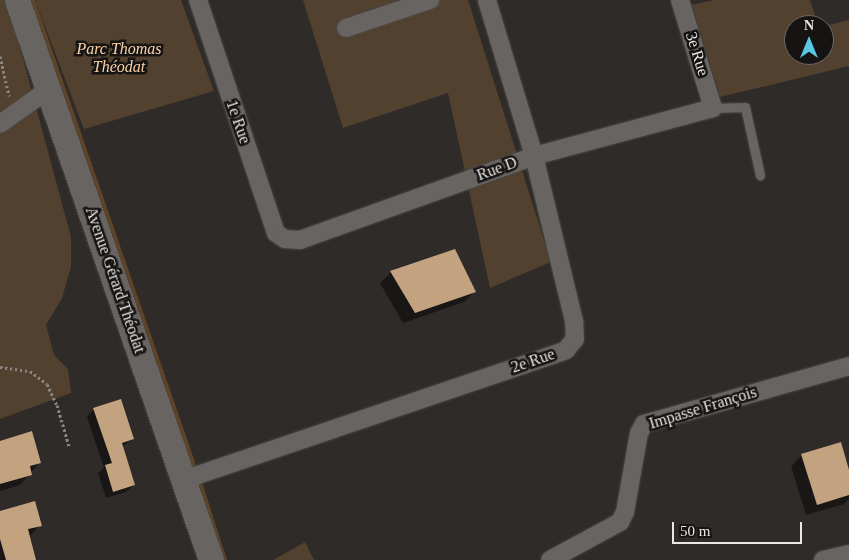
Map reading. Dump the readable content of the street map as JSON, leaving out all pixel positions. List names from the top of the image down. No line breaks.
{"streets":{"street":["3e Rue","1e Rue","Rue D","Avenue Gérard Théodat","2e Rue","Impasse François"]},"crossings":[["3e Rue","Rue D"],["1e Rue","Rue D"],["Rue D","2e Rue"],["Avenue Gérard Théodat","2e Rue"]],"parks":["Parc Thomas Théodat"],"scale_bar":"50 m","north":"top"}
